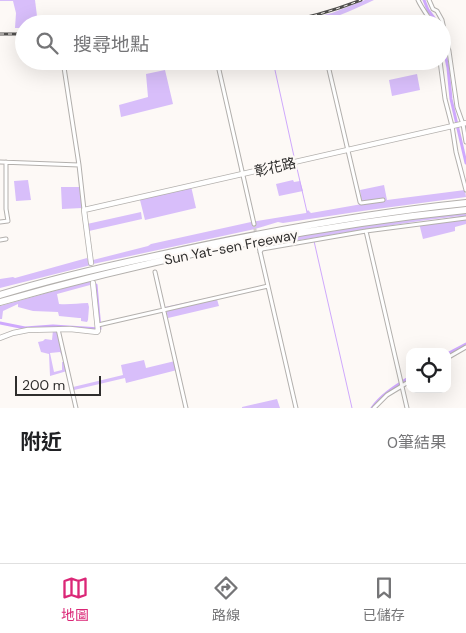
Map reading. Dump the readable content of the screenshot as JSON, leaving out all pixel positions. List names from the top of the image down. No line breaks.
{"streets":{"highway":["Sun Yat-sen Freeway"],"street":["彰花路"]},"scale_bar":"200 m","page":{"search":"搜尋地點","scale":"200 m","heading":["附近","0筆結果"],"nav":["地圖","路線","已儲存"]}}
